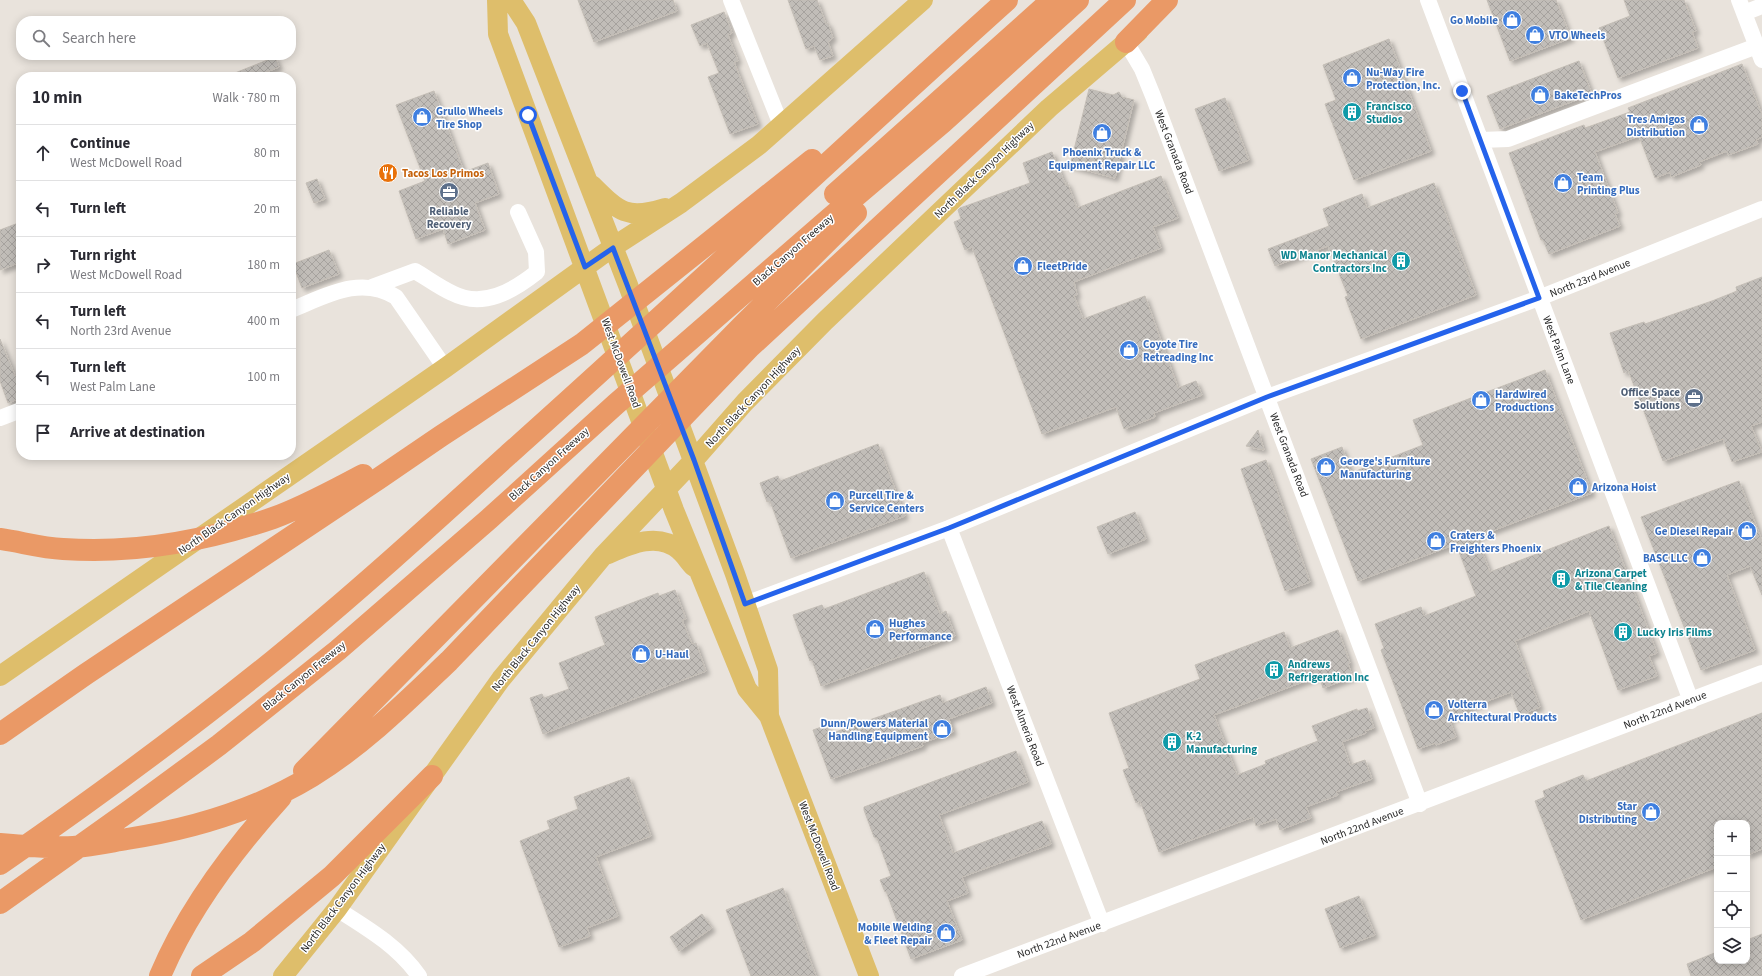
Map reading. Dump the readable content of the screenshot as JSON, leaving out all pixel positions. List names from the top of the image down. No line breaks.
{"streets":{"highway":["Black Canyon Freeway"],"main road":["North Black Canyon Highway","West McDowell Road"],"street":["West Granada Road","North 23rd Avenue","West Palm Lane","North 22nd Avenue","West Almeria Road"]},"crossings":[["West Granada Road","North Black Canyon Highway"],["West Granada Road","North 23rd Avenue"],["West Granada Road","North 22nd Avenue"],["North Black Canyon Highway","West McDowell Road"],["North 23rd Avenue","West Palm Lane"],["North 23rd Avenue","West McDowell Road"],["North 23rd Avenue","West Almeria Road"],["West Palm Lane","North 22nd Avenue"],["North 22nd Avenue","West Almeria Road"]],"places":{"shop":["Go Mobile","VTO Wheels","Nu-Way Fire Protection, Inc.","BakeTechPros","Grullo Wheels Tire Shop","Tres Amigos Distribution","Phoenix Truck & Equipment Repair LLC","Team Printing Plus","FleetPride","Coyote Tire Retreading Inc","Hardwired Productions","George's Furniture Manufacturing","Arizona Hoist","Purcell Tire & Service Centers","Ge Diesel Repair","Craters & Freighters Phoenix","BASC LLC","Hughes Performance","U-Haul","Volterra Architectural Products","Dunn/Powers Material Handling Equipment","Star Distributing","Mobile Welding & Fleet Repair"],"building":["Francisco Studios","WD Manor Mechanical Contractors Inc","Arizona Carpet & Tile Cleaning","Lucky Iris Films","Andrews Refrigeration Inc","K-2 Manufacturing"],"restaurant":["Tacos Los Primos"],"office":["Reliable Recovery","Office Space Solutions"]},"page":{"search":"Search here","heading":["10 min","Walk · 780 m"],"list":[["Continue","West McDowell Road","80 m"],["Turn left","20 m"],["Turn right","West McDowell Road","180 m"],["Turn left","North 23rd Avenue","400 m"],["Turn left","West Palm Lane","100 m"],"Arrive at destination"],"map_buttons":["+","−"]}}
